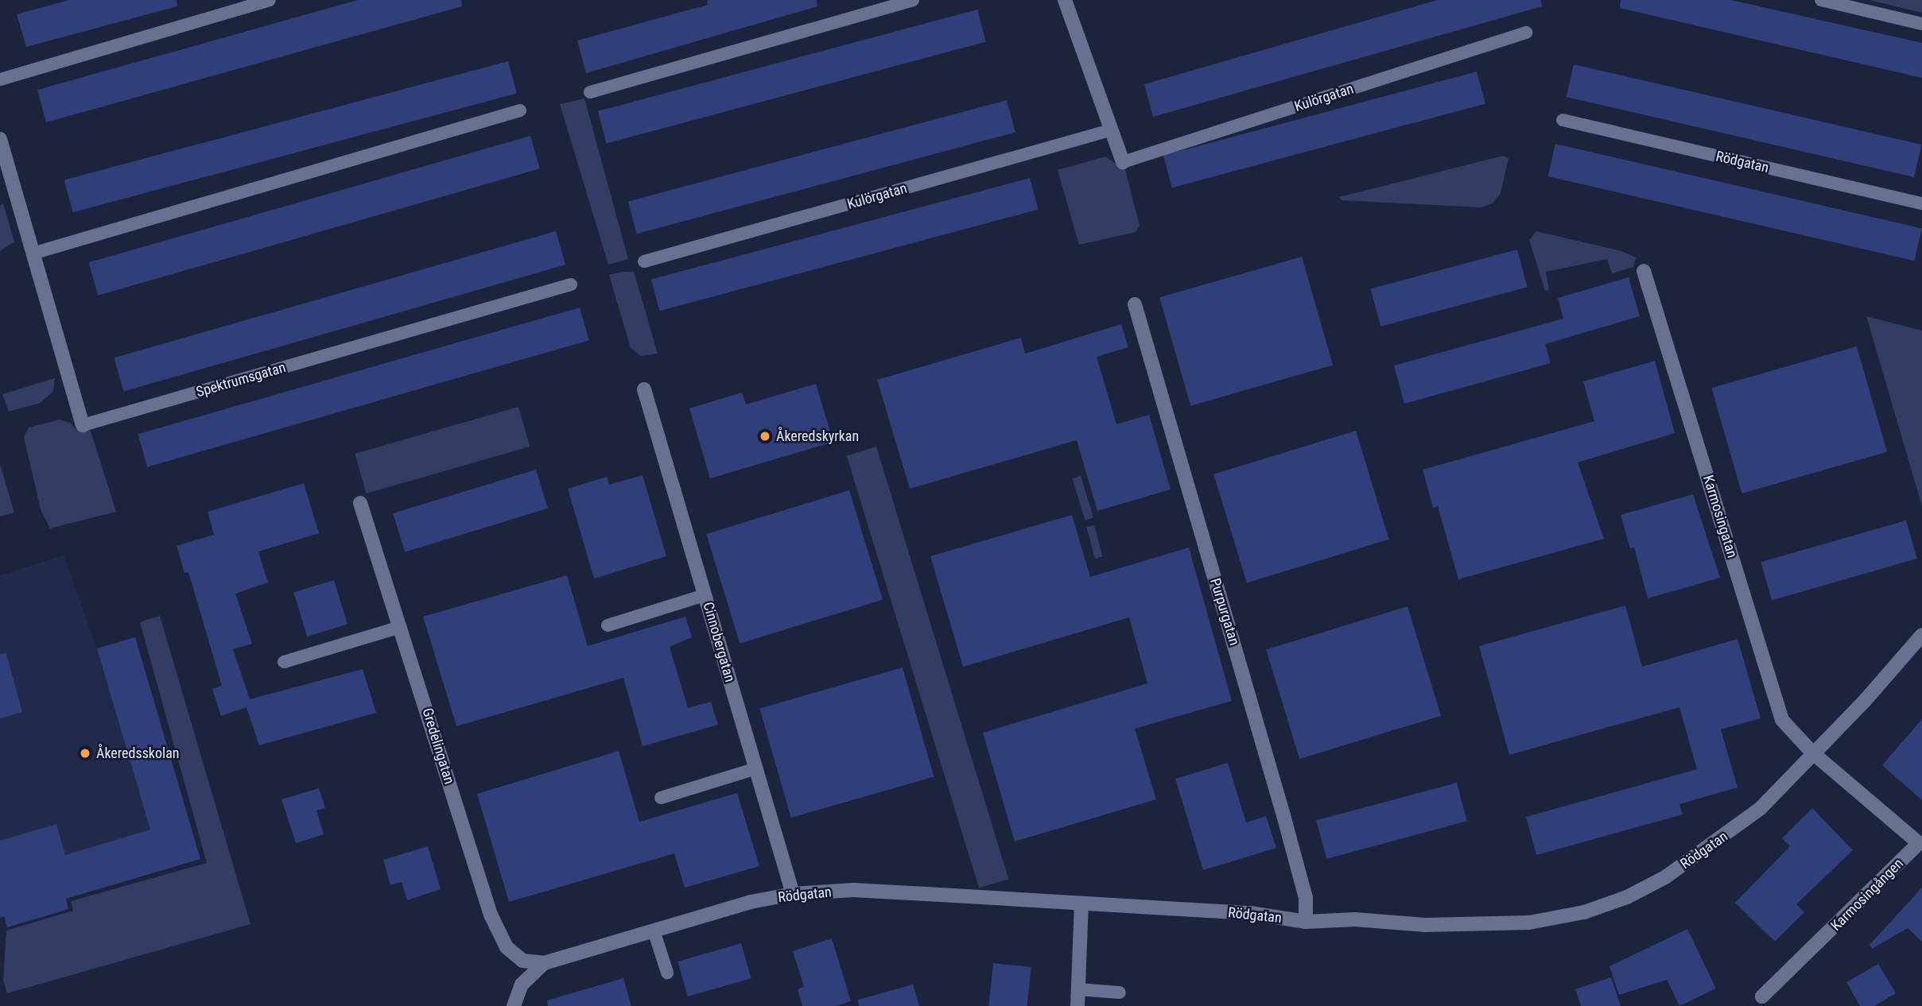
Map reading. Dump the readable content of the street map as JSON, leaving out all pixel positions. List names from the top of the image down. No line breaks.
{"streets":{"street":["Kulörgatan","Rödgatan","Spektrumsgatan","Karmosingatan","Purpurgatan","Cinnobergatan","Gredelingatan","Karmosingången"]},"crossings":[["Rödgatan","Karmosingatan"],["Rödgatan","Purpurgatan"],["Rödgatan","Cinnobergatan"],["Rödgatan","Gredelingatan"],["Rödgatan","Karmosingången"],["Karmosingatan","Karmosingången"]],"places":["Åkeredskyrkan","Åkeredsskolan"]}
